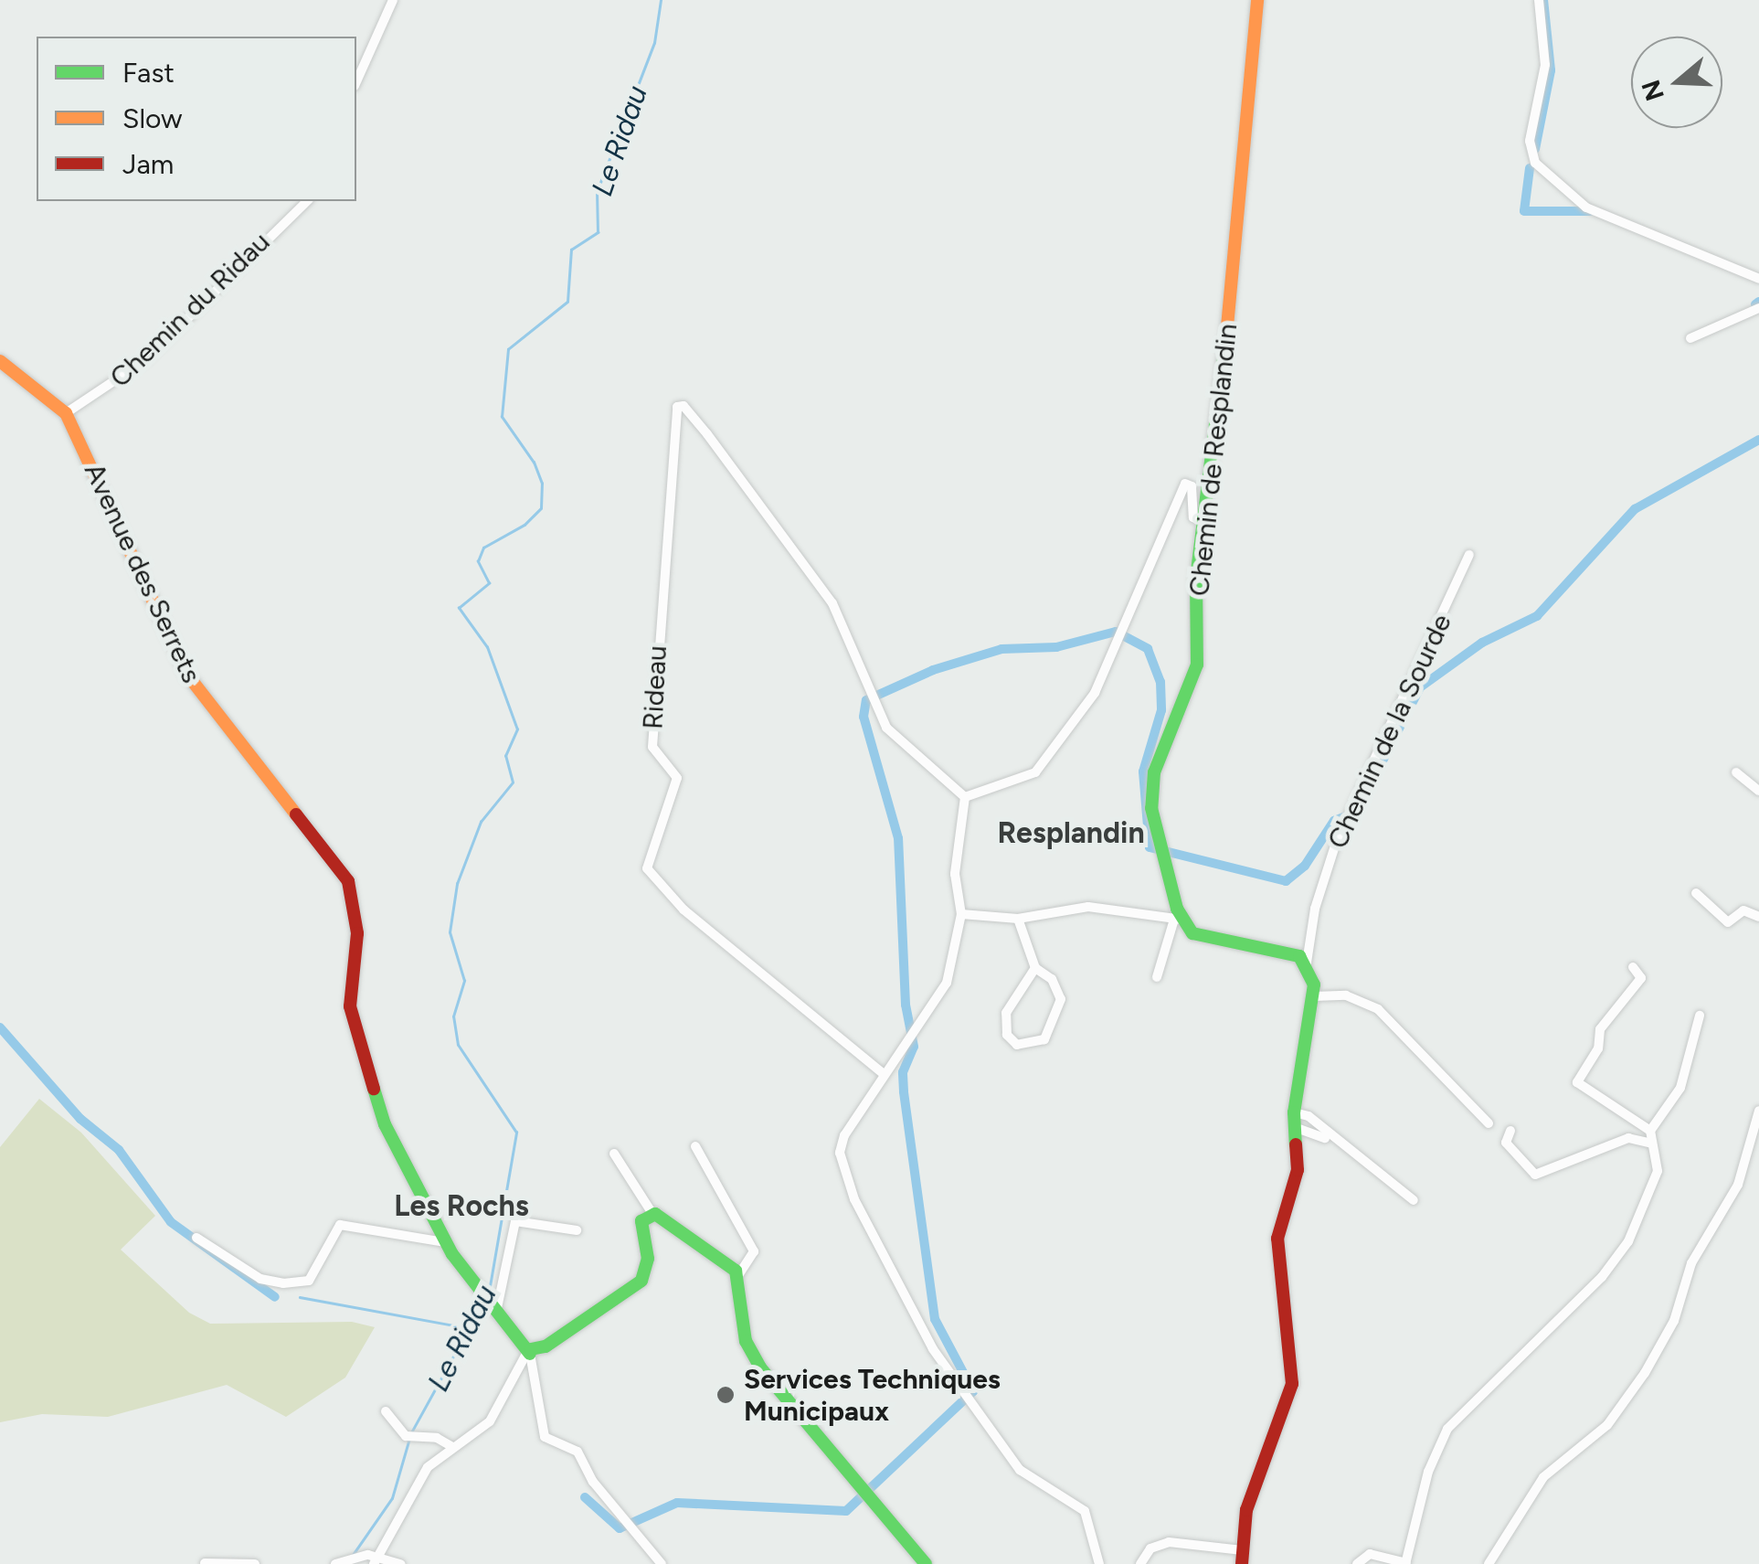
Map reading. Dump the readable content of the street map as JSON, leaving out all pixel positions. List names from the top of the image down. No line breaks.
{"streets":{"street":["Chemin du Ridau","Chemin de Resplandin","Avenue des Serrets","Rideau","Chemin de la Sourde"]},"crossings":[["Chemin du Ridau","Avenue des Serrets"]],"districts":["Resplandin","Les Rochs"],"water":["Le Ridau"],"places":["Services Techniques Municipaux"],"legend":["Fast","Slow","Jam"],"north":"left"}
